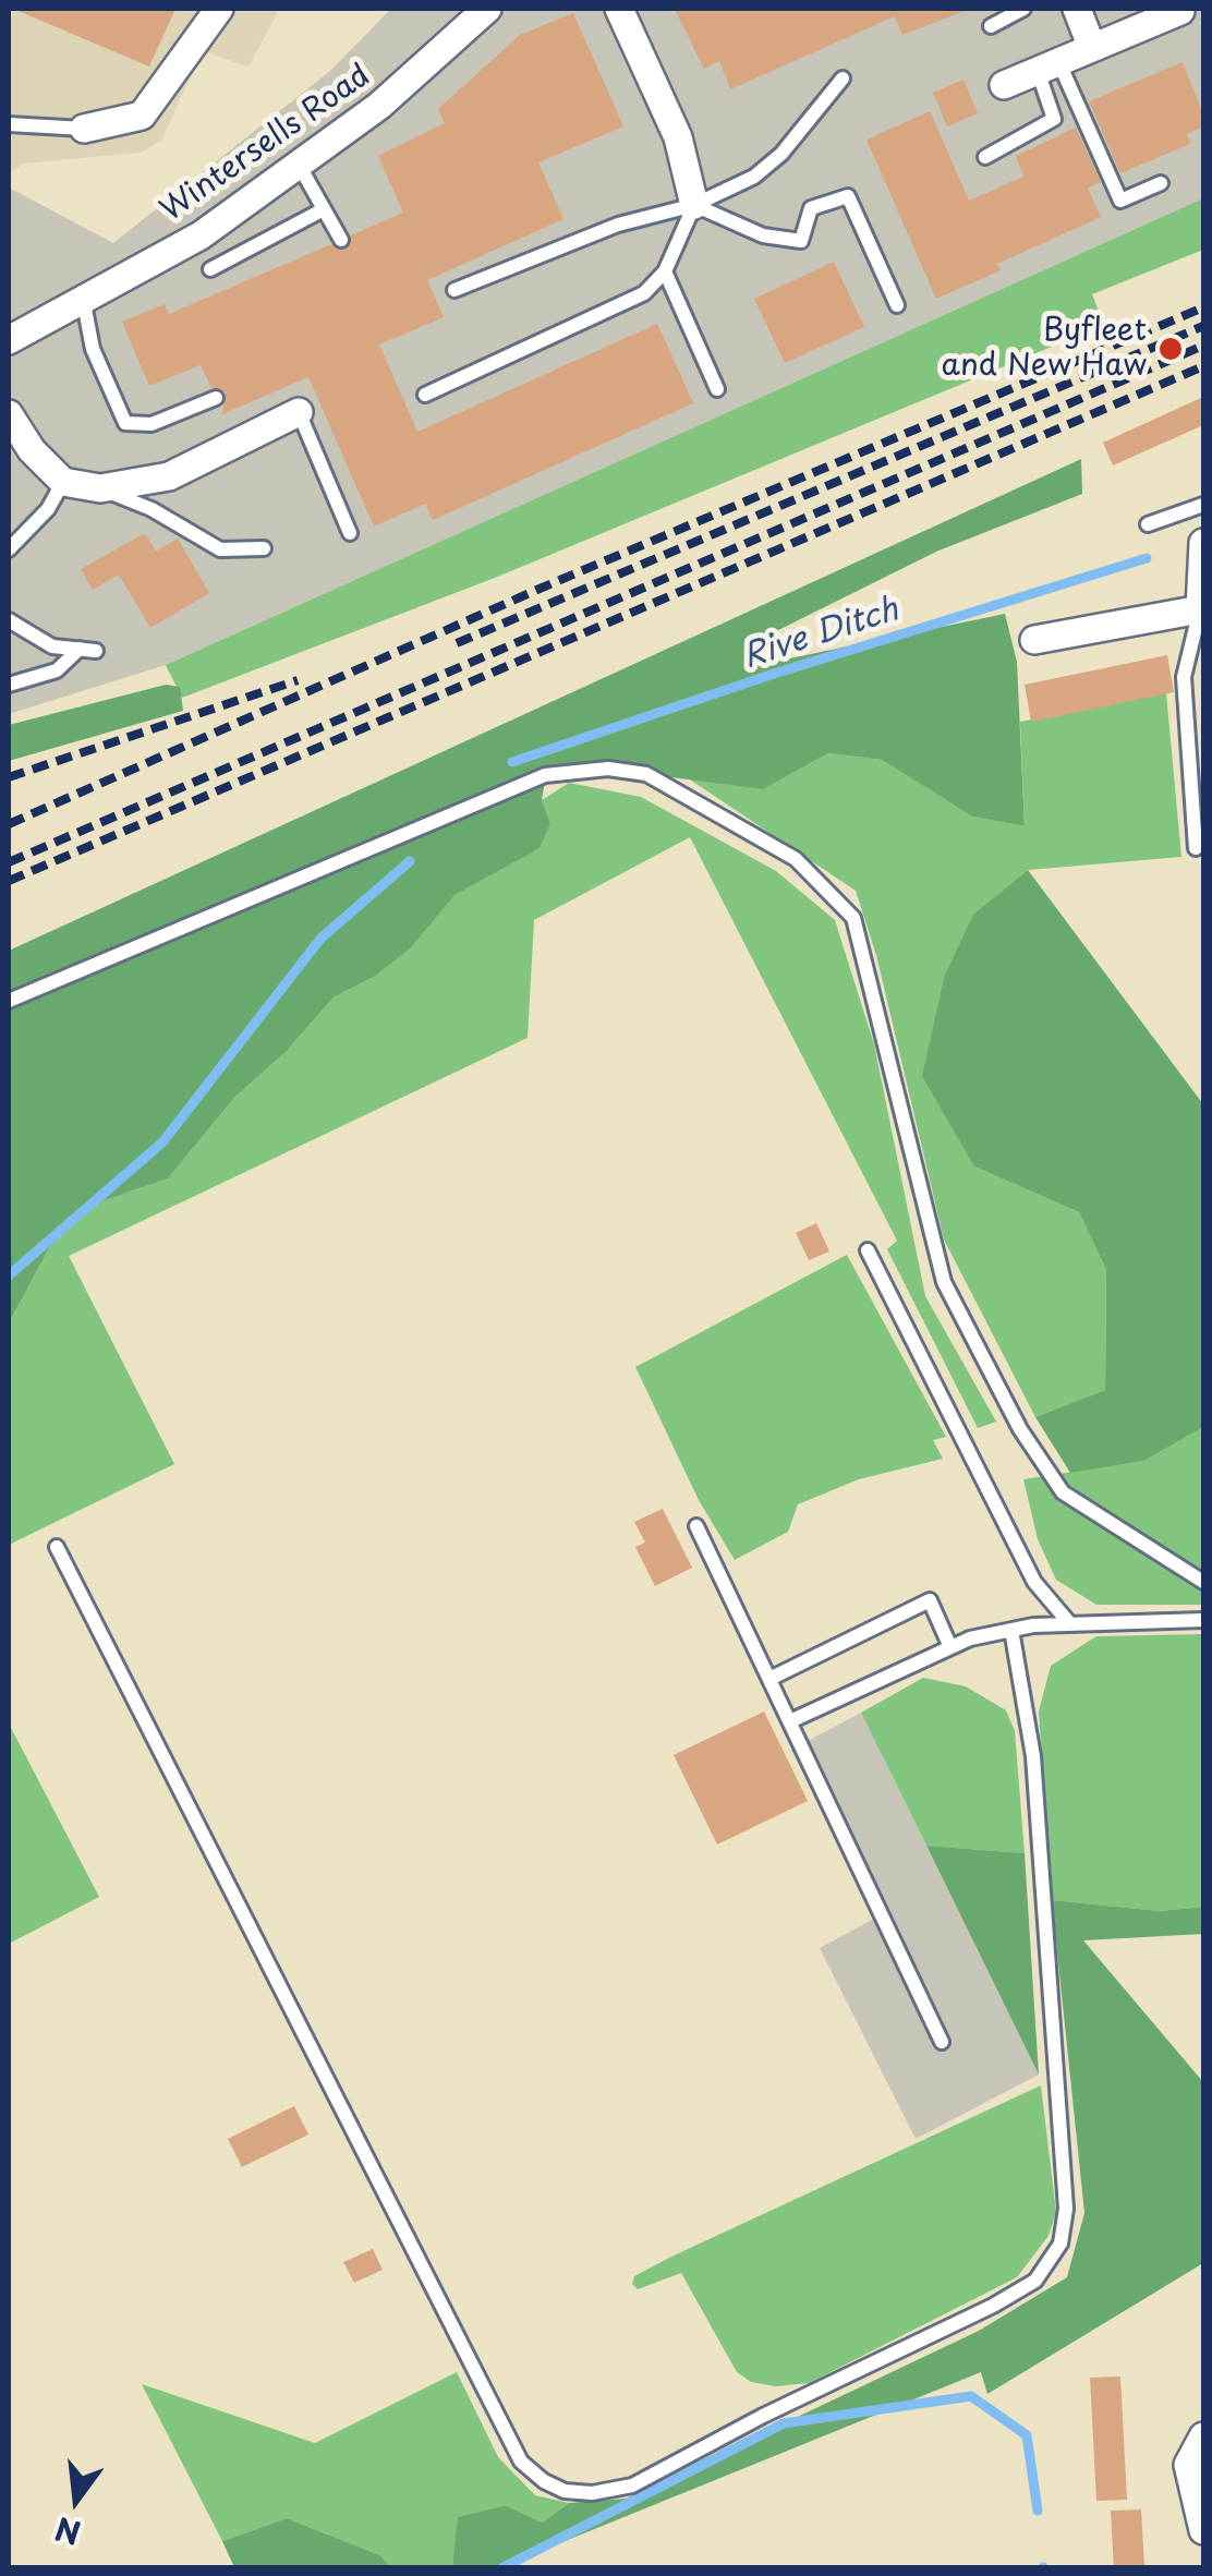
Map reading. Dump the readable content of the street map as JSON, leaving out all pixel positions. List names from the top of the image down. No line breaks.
{"streets":{"street":["Wintersells Road"]},"water":["Rive Ditch"],"places":["Byfleet and New Haw"],"north":"bottom"}
